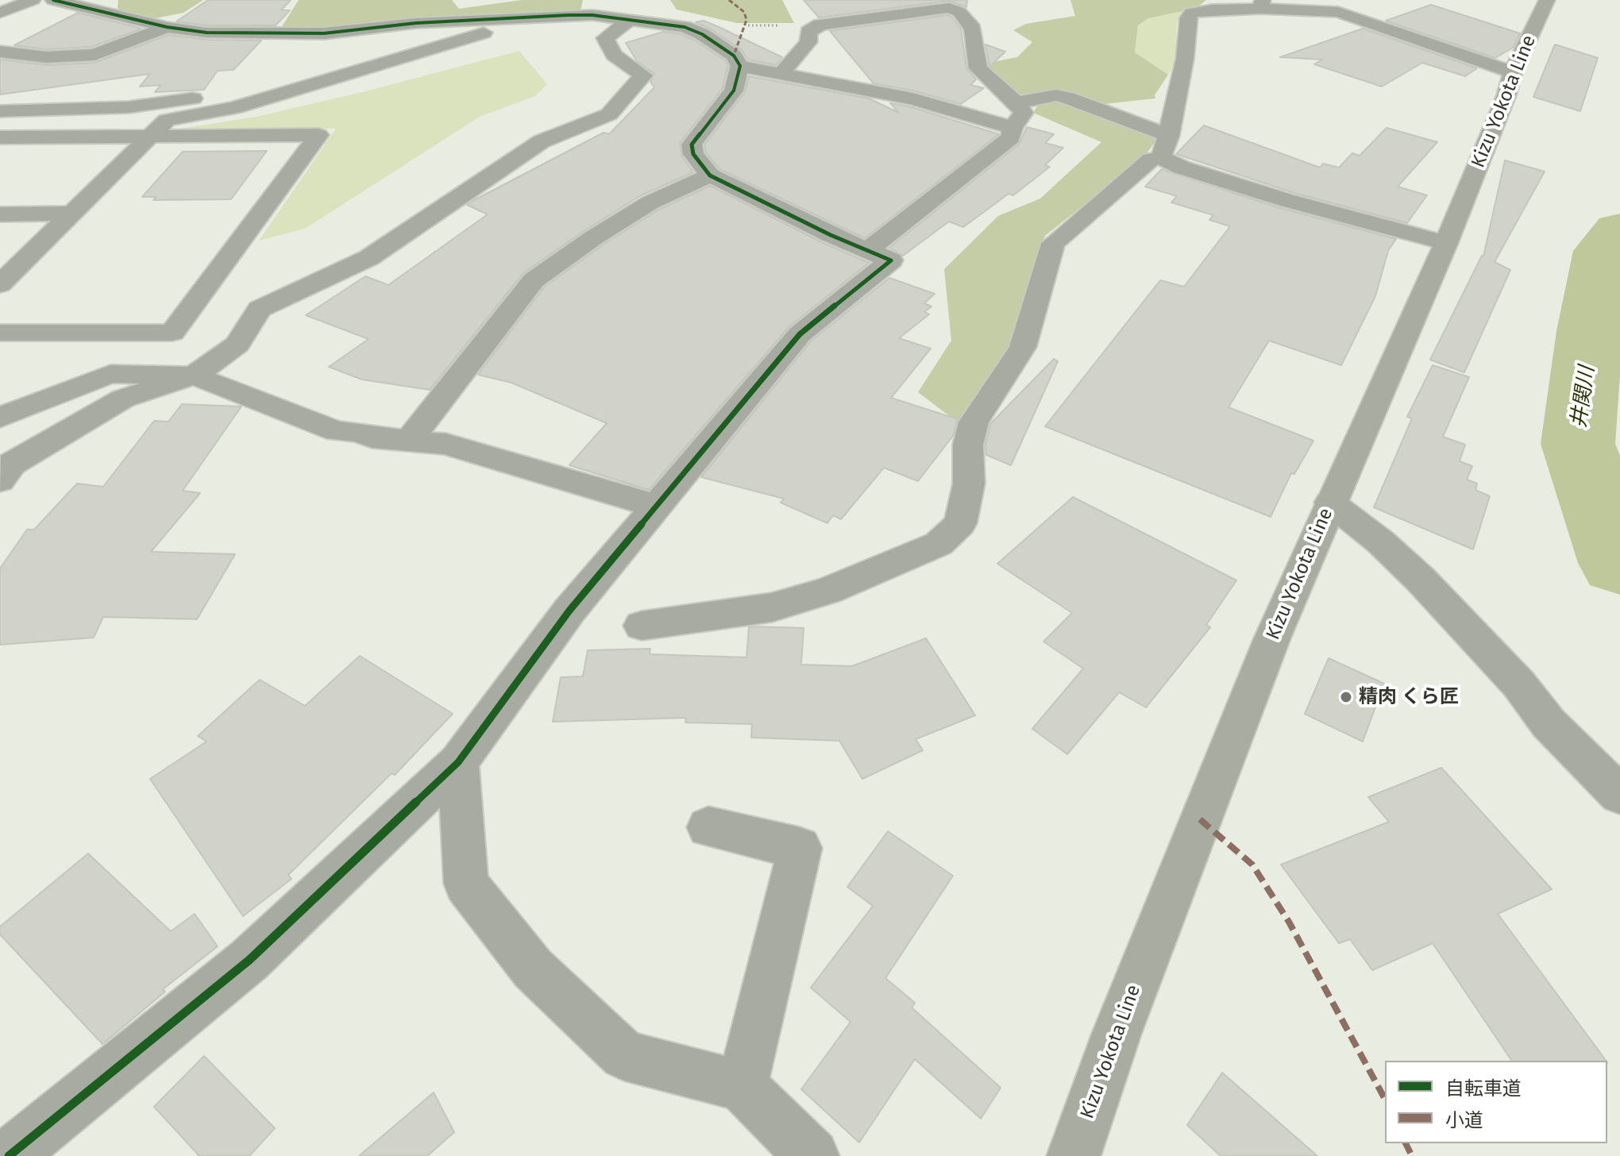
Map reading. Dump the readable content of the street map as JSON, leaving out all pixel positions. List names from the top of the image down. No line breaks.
{"streets":{"main road":["Kizu Yokota Line"]},"water":["井関川"],"places":["精肉 くら匠"],"legend":["自転車道","小道"]}
